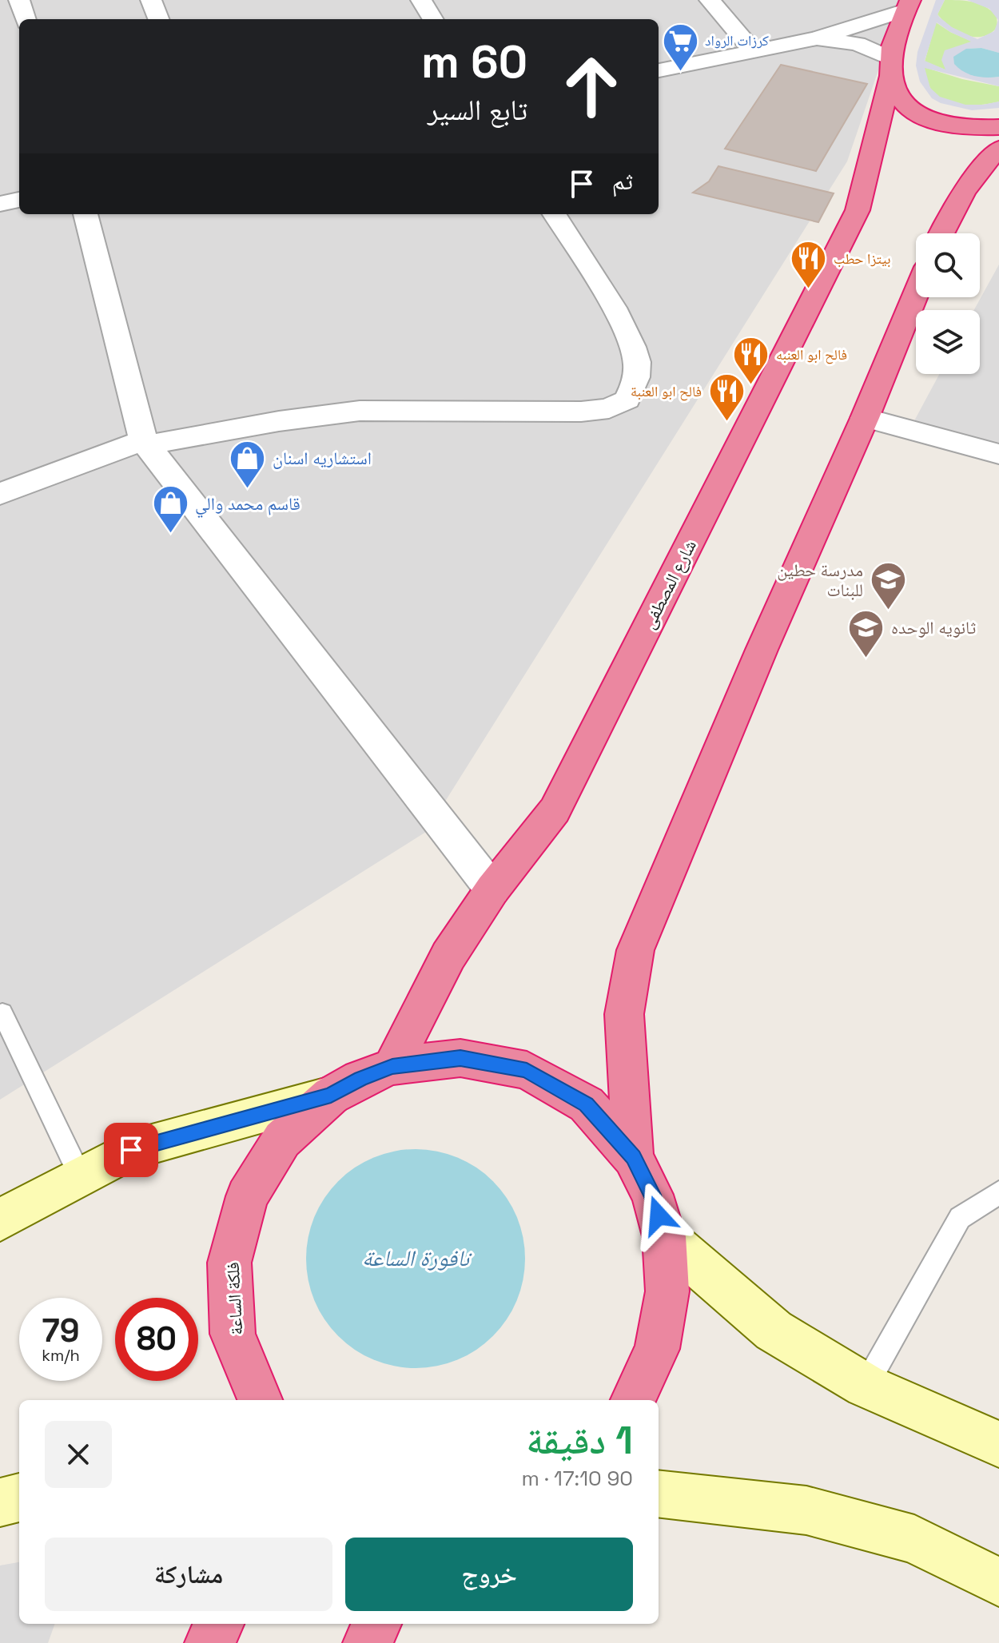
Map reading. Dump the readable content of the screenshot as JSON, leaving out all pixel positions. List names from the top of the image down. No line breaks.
{"streets":{"highway":["شارع المصطفى","فلكة الساعة"]},"crossings":[["شارع المصطفى","فلكة الساعة"]],"water":["نافورة الساعة"],"places":{"supermarket":["كرزات الرواد"],"restaurant":["بيتزا حطب","فالح ابو العنبه","فالح ابو العنبة"],"shop":["استشاريه اسنان","قاسم محمد والي"],"school or university":["مدرسة حطين للبنات","ثانويه الوحده"]},"page":{"turn":["60 m","تابع السير"],"then":"ثم","speed":"79 km/h","limit":"80","heading":["1 دقيقة","90 m · 17:10"],"buttons":["خروج","مشاركة"]}}
